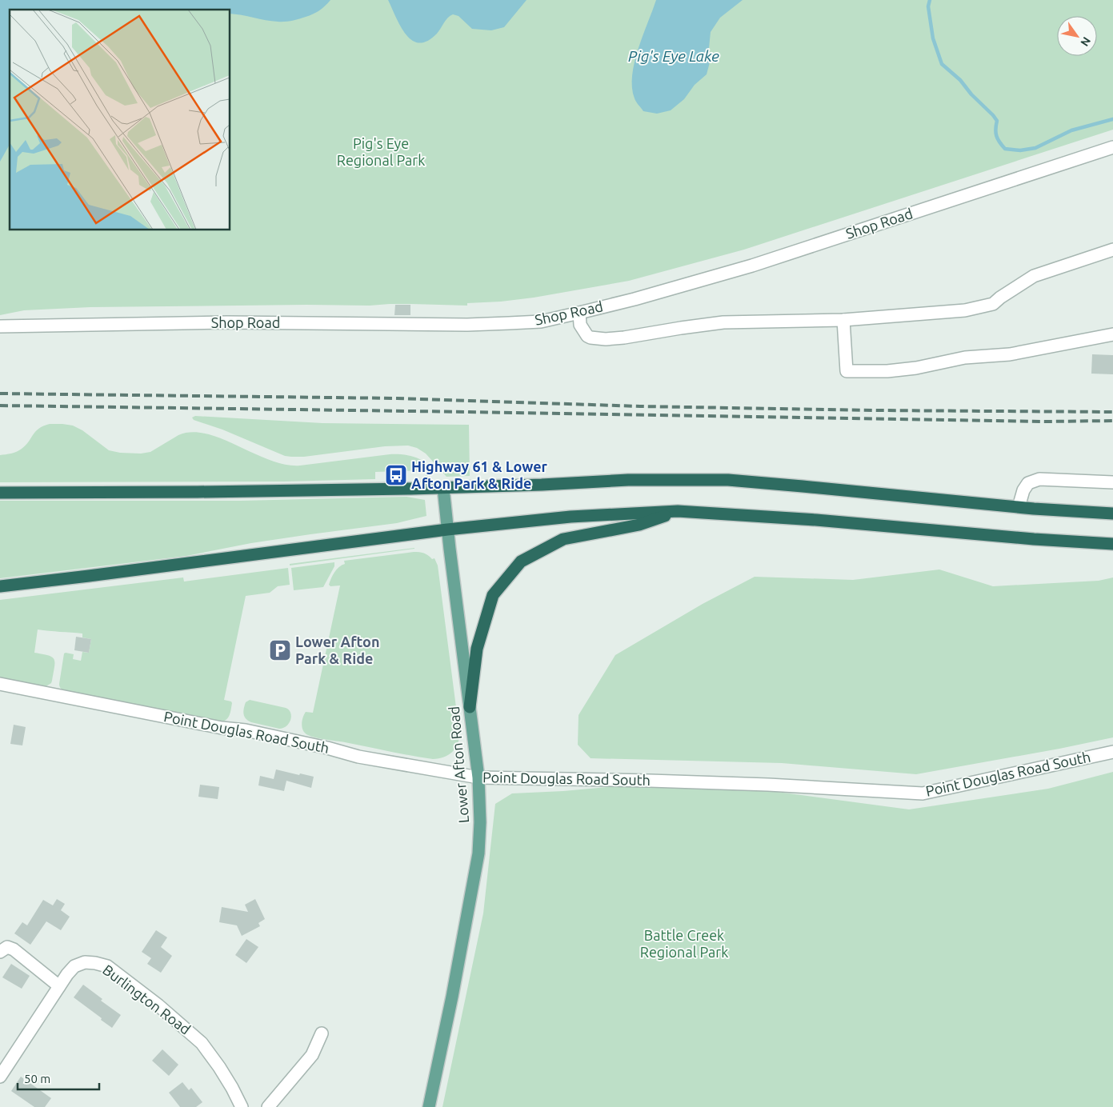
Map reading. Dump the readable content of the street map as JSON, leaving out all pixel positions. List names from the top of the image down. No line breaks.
{"streets":{"main road":["Lower Afton Road"],"street":["Shop Road","Point Douglas Road South","Burlington Road"]},"crossings":[["Point Douglas Road South","Lower Afton Road"]],"water":["Pig's Eye Lake"],"parks":["Pig's Eye Regional Park","Battle Creek Regional Park"],"places":{"bus stop":["Highway 61 & Lower Afton Park & Ride"],"parking":["Lower Afton Park & Ride"]},"scale_bar":"50 m","north":"bottom right"}
